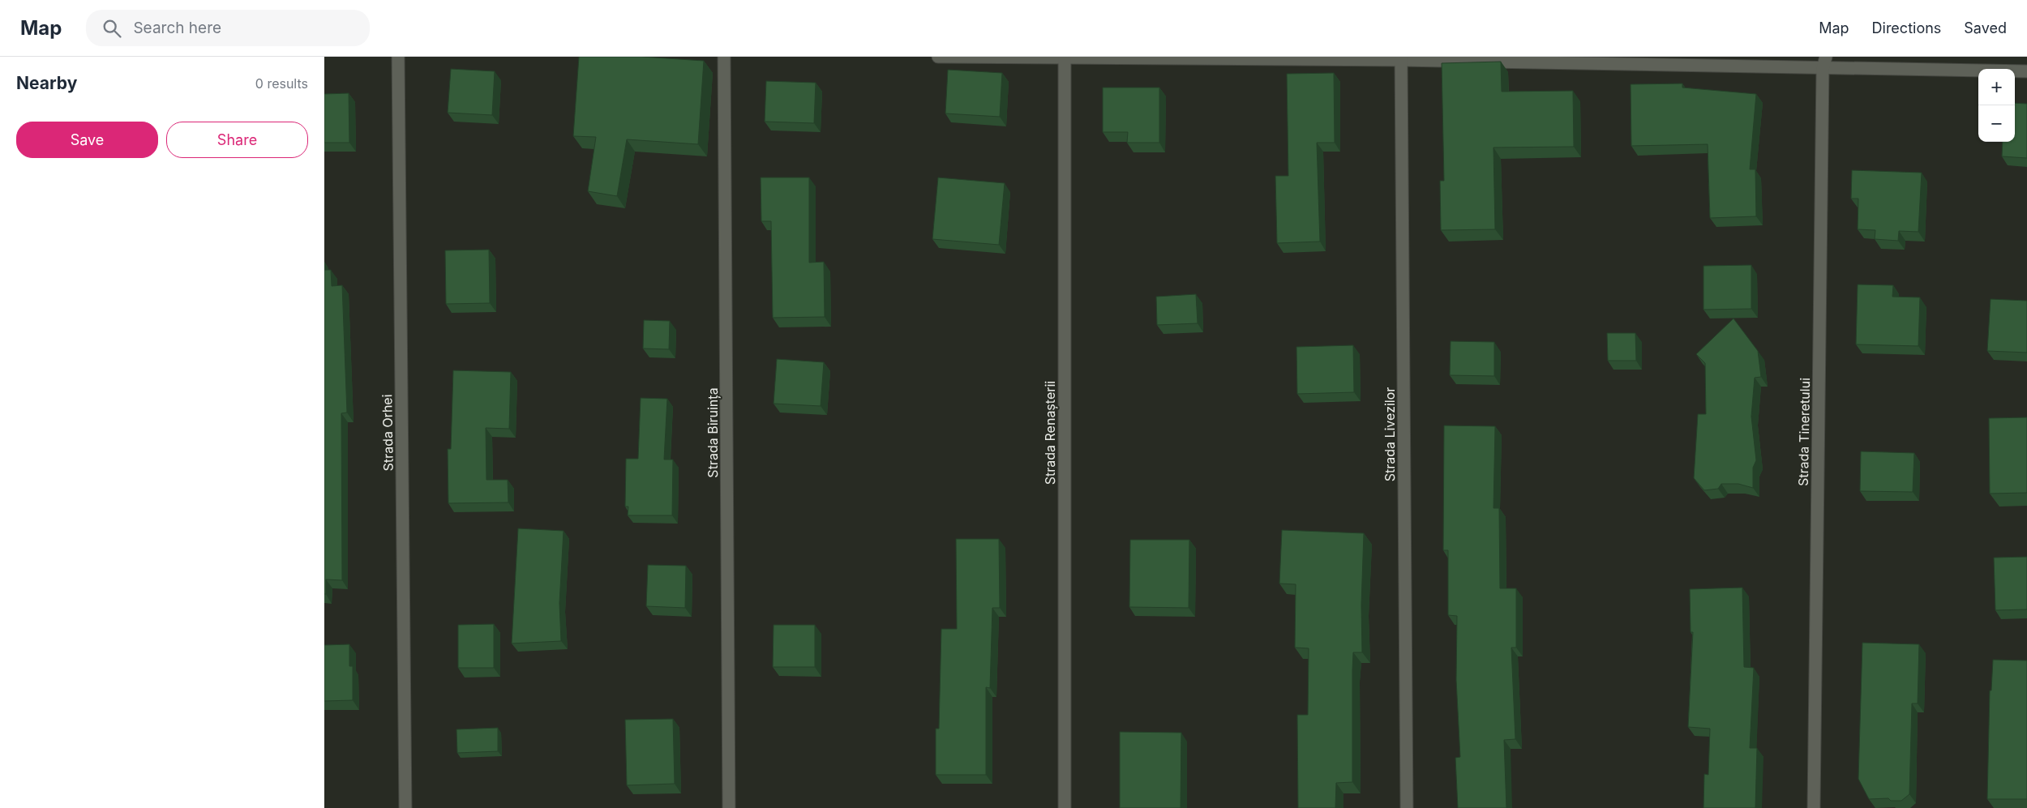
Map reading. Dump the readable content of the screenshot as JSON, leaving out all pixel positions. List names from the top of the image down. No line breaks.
{"streets":{"street":["Strada Tineretului","Strada Orhei","Strada Biruința","Strada Renașterii","Strada Livezilor"]},"page":{"header":"Map","search":"Search here","nav":["Map","Directions","Saved"],"heading":["Nearby","0 results"],"map_buttons":["+","−"],"buttons":["Save","Share"]}}
